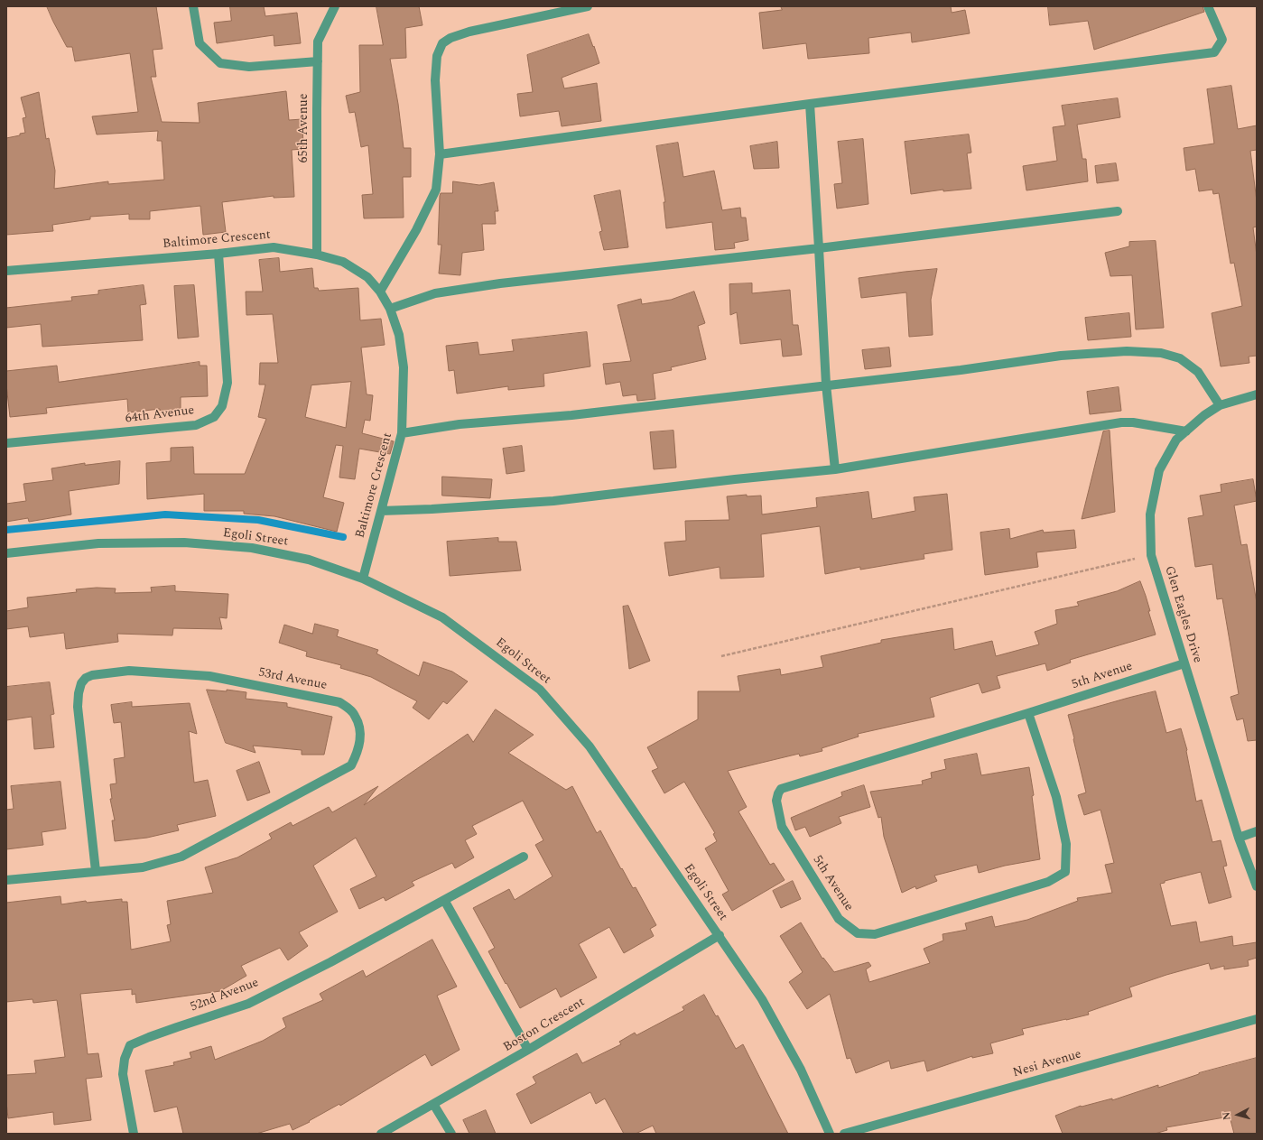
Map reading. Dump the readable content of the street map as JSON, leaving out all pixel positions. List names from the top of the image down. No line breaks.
{"streets":{"street":["65th Avenue","Baltimore Crescent","64th Avenue","Egoli Street","Glen Eagles Drive","5th Avenue","53rd Avenue","52nd Avenue","Boston Crescent","Nesi Avenue"]},"crossings":[["65th Avenue","Baltimore Crescent"],["Baltimore Crescent","64th Avenue"],["Baltimore Crescent","Egoli Street"],["Egoli Street","Boston Crescent"],["Glen Eagles Drive","5th Avenue"]],"north":"left"}
